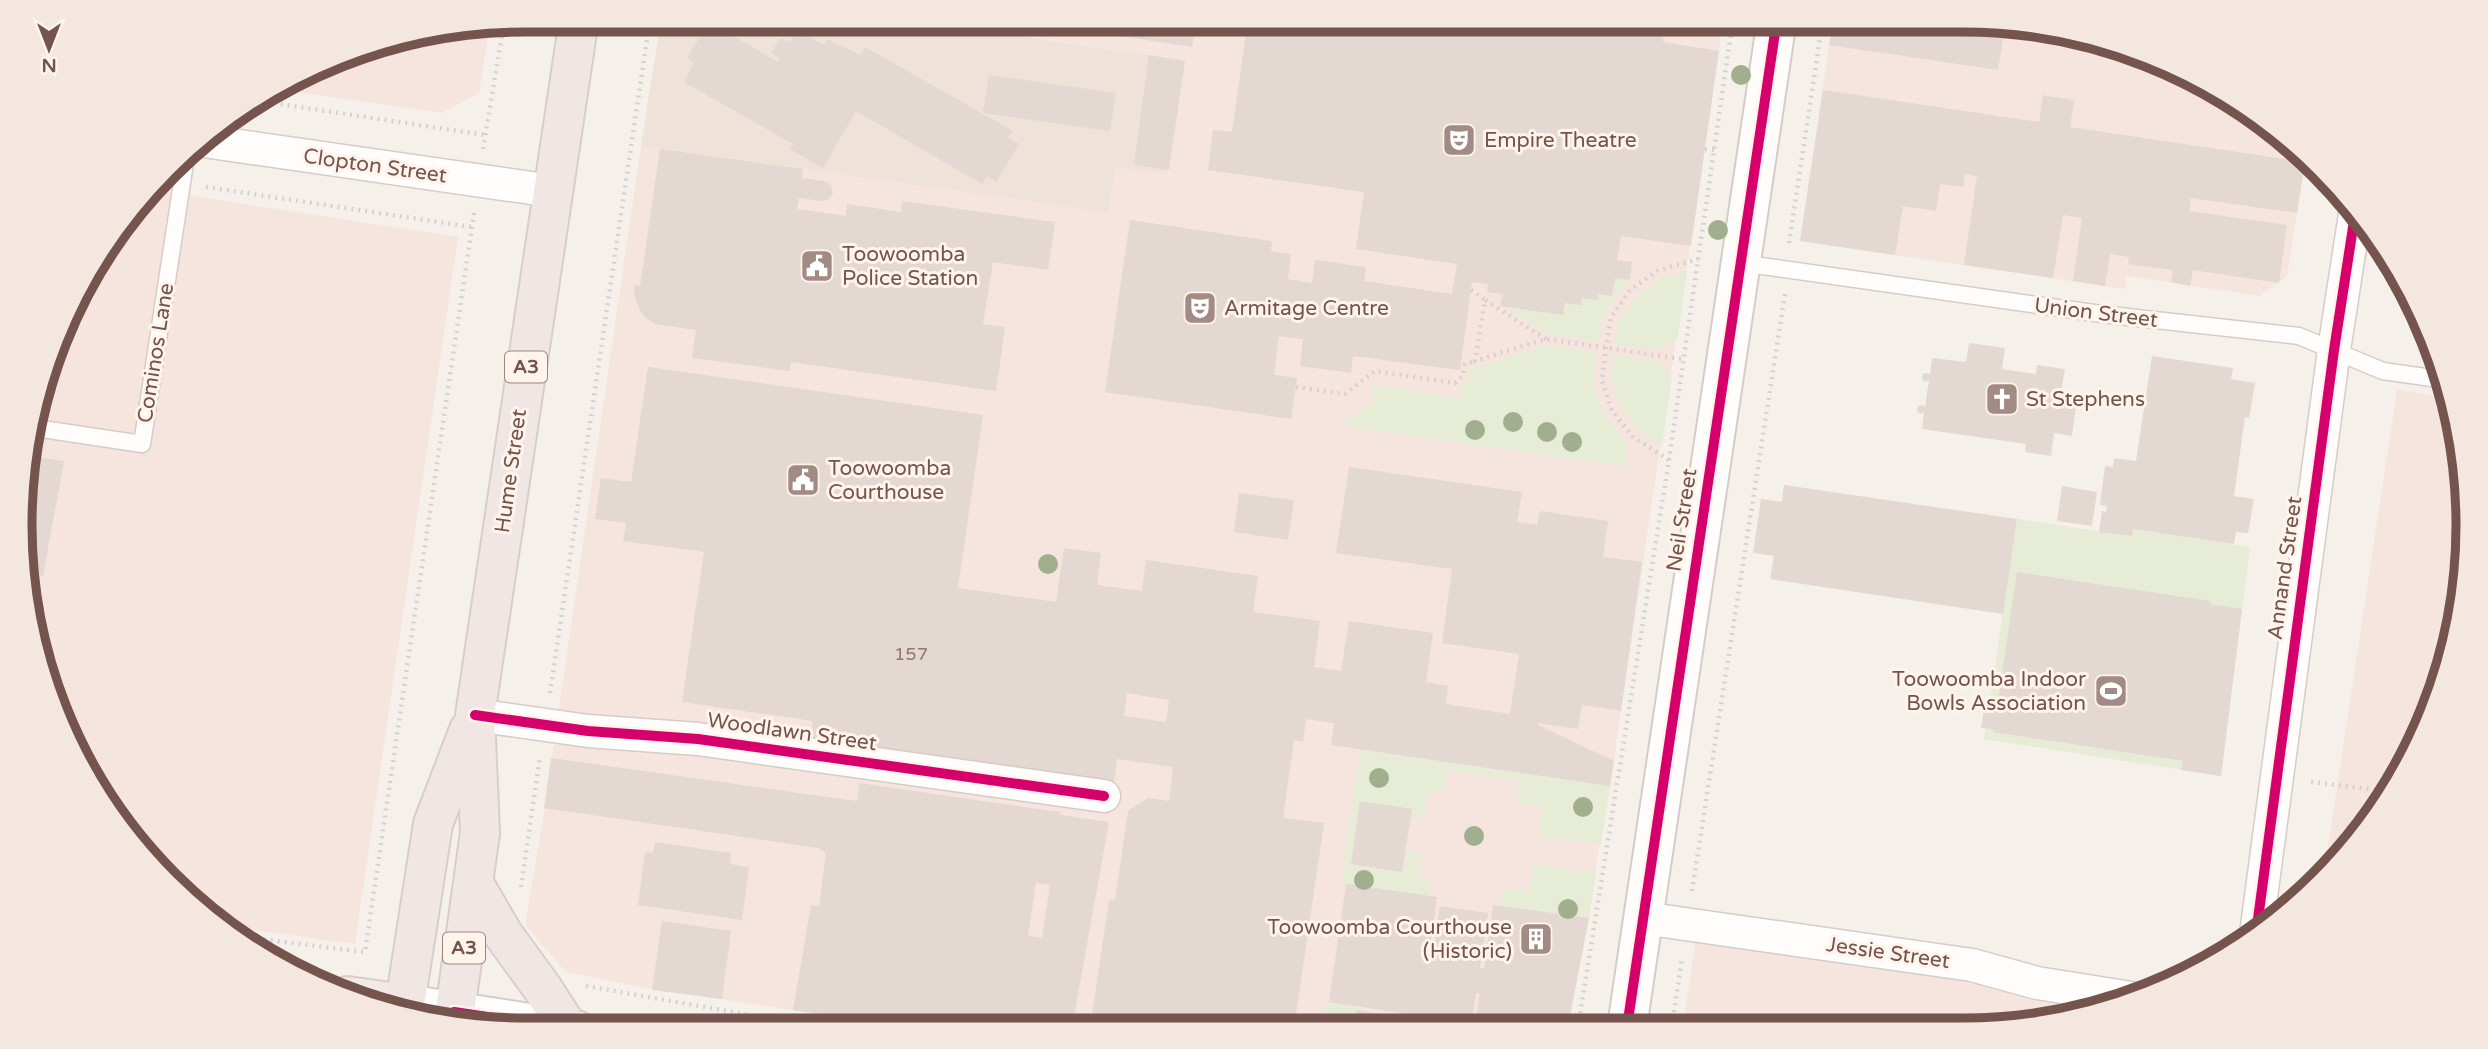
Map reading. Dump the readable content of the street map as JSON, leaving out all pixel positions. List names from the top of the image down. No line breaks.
{"streets":{"highway":["A3","Hume Street"],"street":["Clopton Street","Neil Street","Annand Street","Woodlawn Street","Jessie Street"],"lane":["Union Street","Cominos Lane"]},"crossings":[["Clopton Street","Hume Street"],["Union Street","Neil Street"],["Union Street","Annand Street"],["Hume Street","Woodlawn Street"],["Neil Street","Jessie Street"]],"places":{"theatre":["Empire Theatre","Armitage Centre"],"public building":["Toowoomba Police Station","Toowoomba Courthouse"],"church":["St Stephens"],"sports":["Toowoomba Indoor Bowls Association"],"building":["Toowoomba Courthouse (Historic)"]},"house_numbers":["157"],"north":"bottom"}
